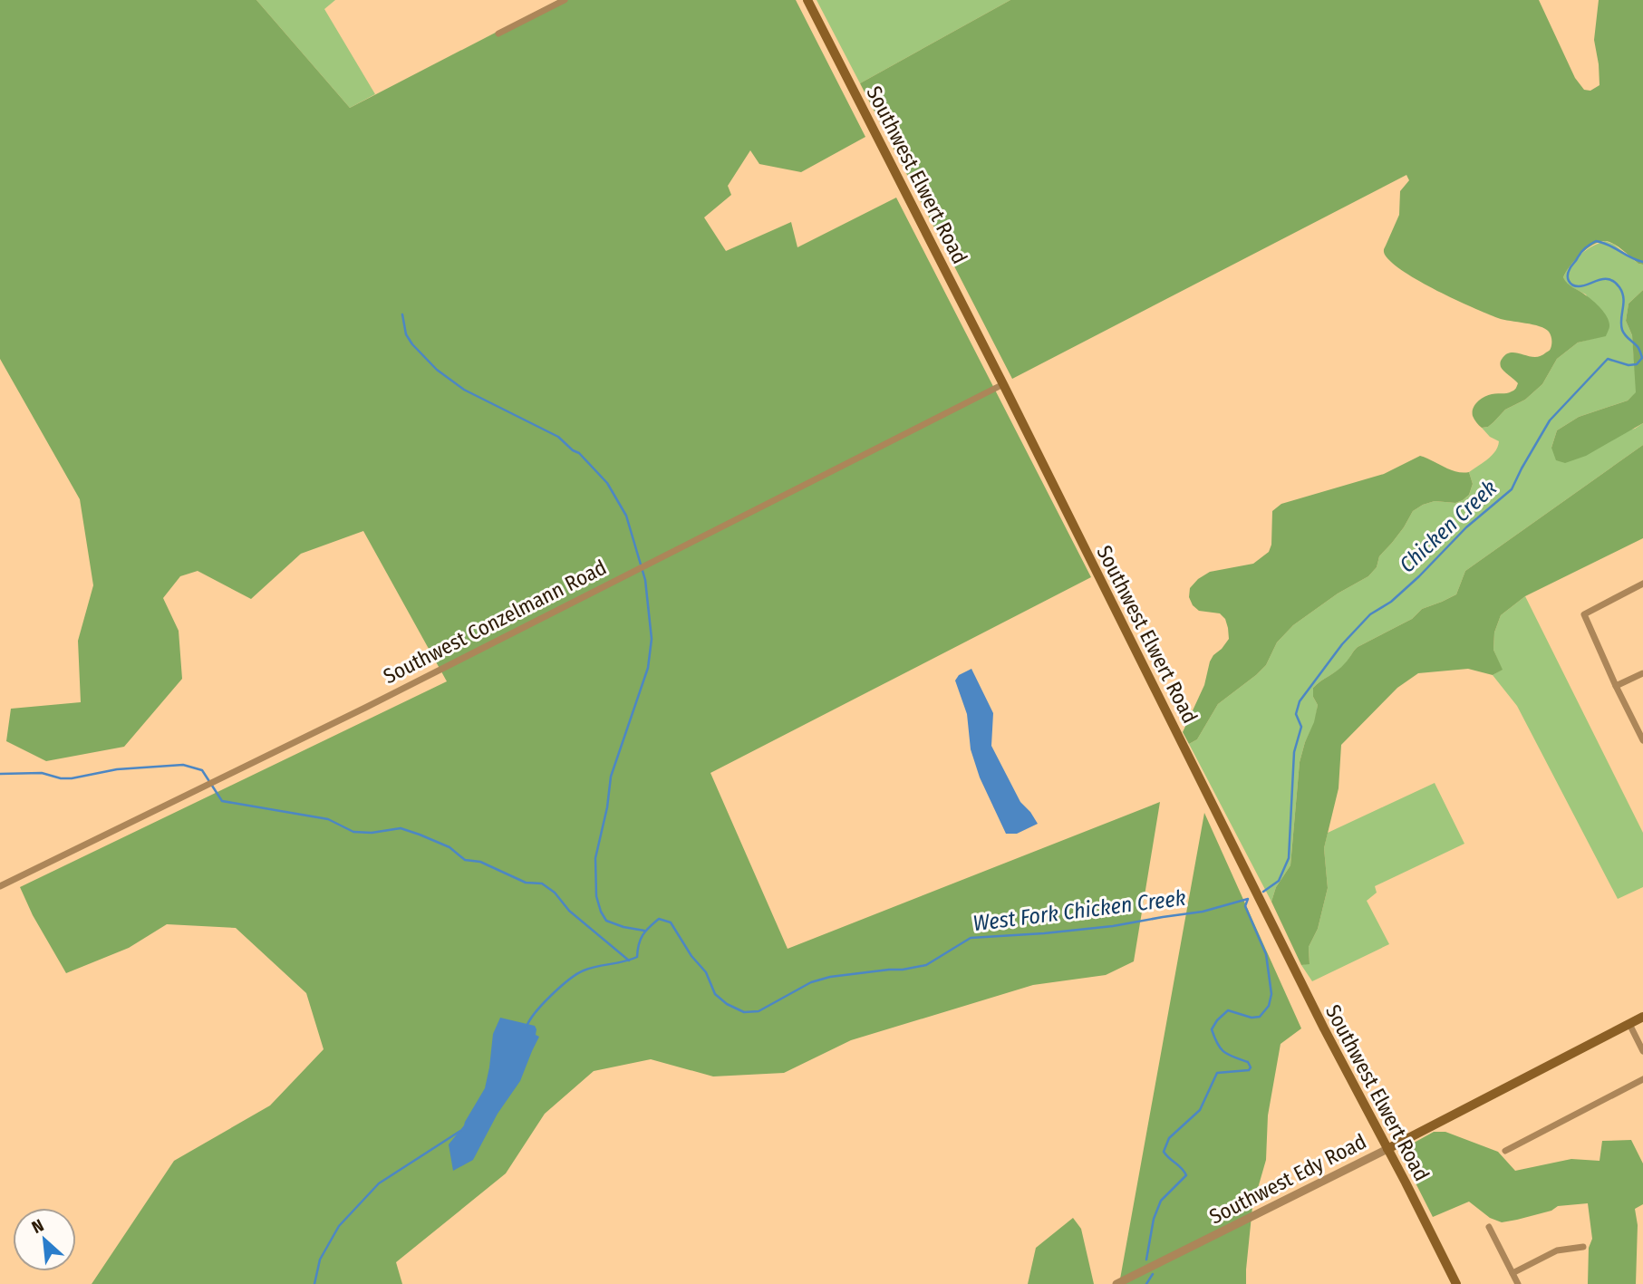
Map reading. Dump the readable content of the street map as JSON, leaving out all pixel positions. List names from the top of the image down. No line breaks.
{"streets":{"main road":["Southwest Elwert Road","Southwest Edy Road"],"street":["Southwest Conzelmann Road"]},"crossings":[["Southwest Elwert Road","Southwest Conzelmann Road"],["Southwest Elwert Road","Southwest Edy Road"]],"water":["Chicken Creek","West Fork Chicken Creek"],"north":"top left"}
